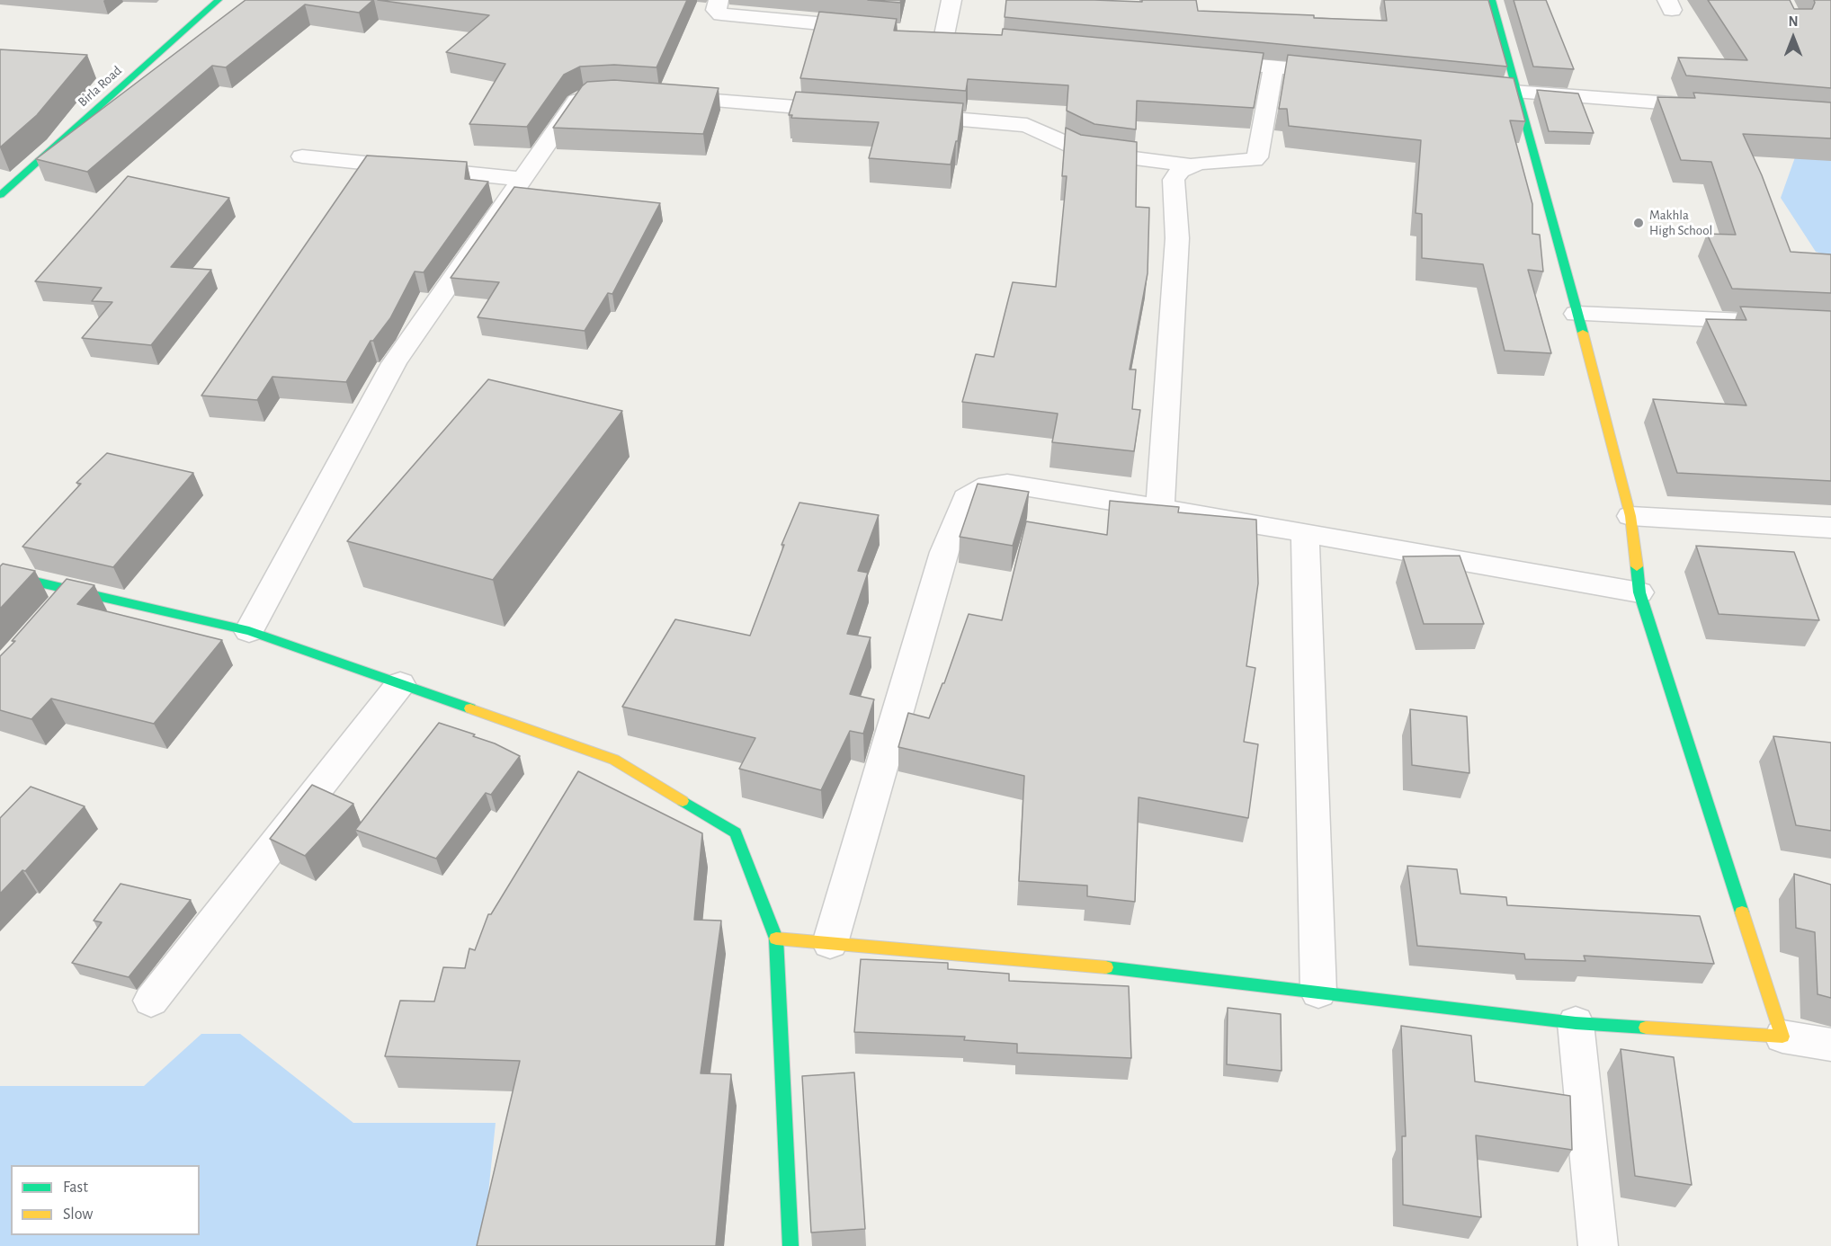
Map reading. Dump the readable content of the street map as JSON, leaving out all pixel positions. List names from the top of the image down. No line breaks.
{"streets":{"street":["Birla Road"]},"places":["Makhla High School"],"legend":["Fast","Slow"],"north":"top"}
